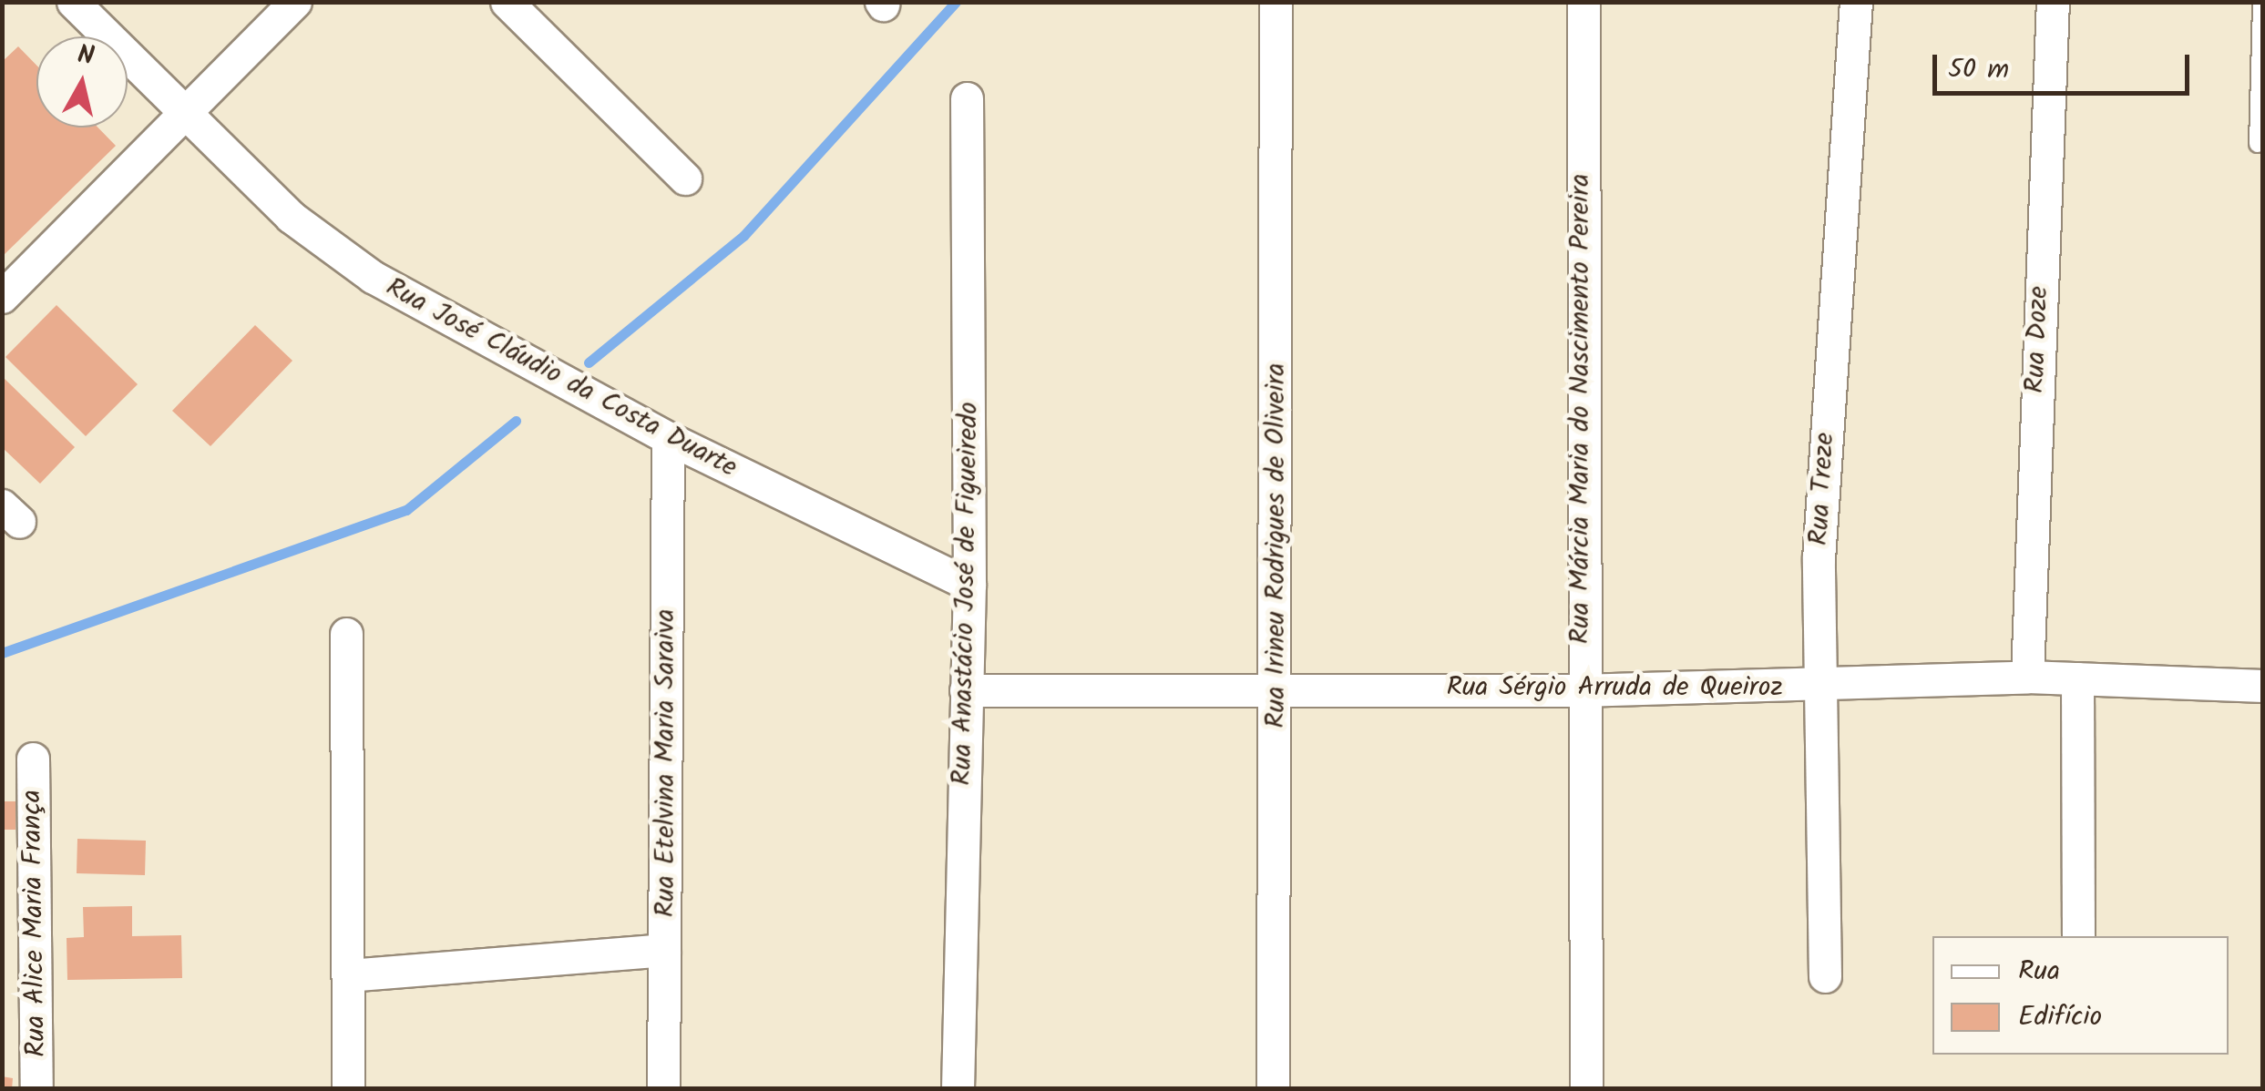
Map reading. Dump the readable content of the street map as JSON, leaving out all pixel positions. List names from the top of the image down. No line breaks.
{"streets":{"street":["Rua Doze","Rua José Cláudio da Costa Duarte","Rua Márcia Maria do Nascimento Pereira","Rua Treze","Rua Irineu Rodrigues de Oliveira","Rua Anastácio José de Figueiredo","Rua Sérgio Arruda de Queiroz","Rua Etelvina Maria Saraiva","Rua Alice Maria França"]},"crossings":[["Rua Doze","Rua Sérgio Arruda de Queiroz"],["Rua José Cláudio da Costa Duarte","Rua Anastácio José de Figueiredo"],["Rua José Cláudio da Costa Duarte","Rua Etelvina Maria Saraiva"],["Rua Márcia Maria do Nascimento Pereira","Rua Sérgio Arruda de Queiroz"],["Rua Treze","Rua Sérgio Arruda de Queiroz"],["Rua Irineu Rodrigues de Oliveira","Rua Sérgio Arruda de Queiroz"],["Rua Anastácio José de Figueiredo","Rua Sérgio Arruda de Queiroz"]],"legend":["Rua","Edifício"],"scale_bar":"50 m","north":"top"}
